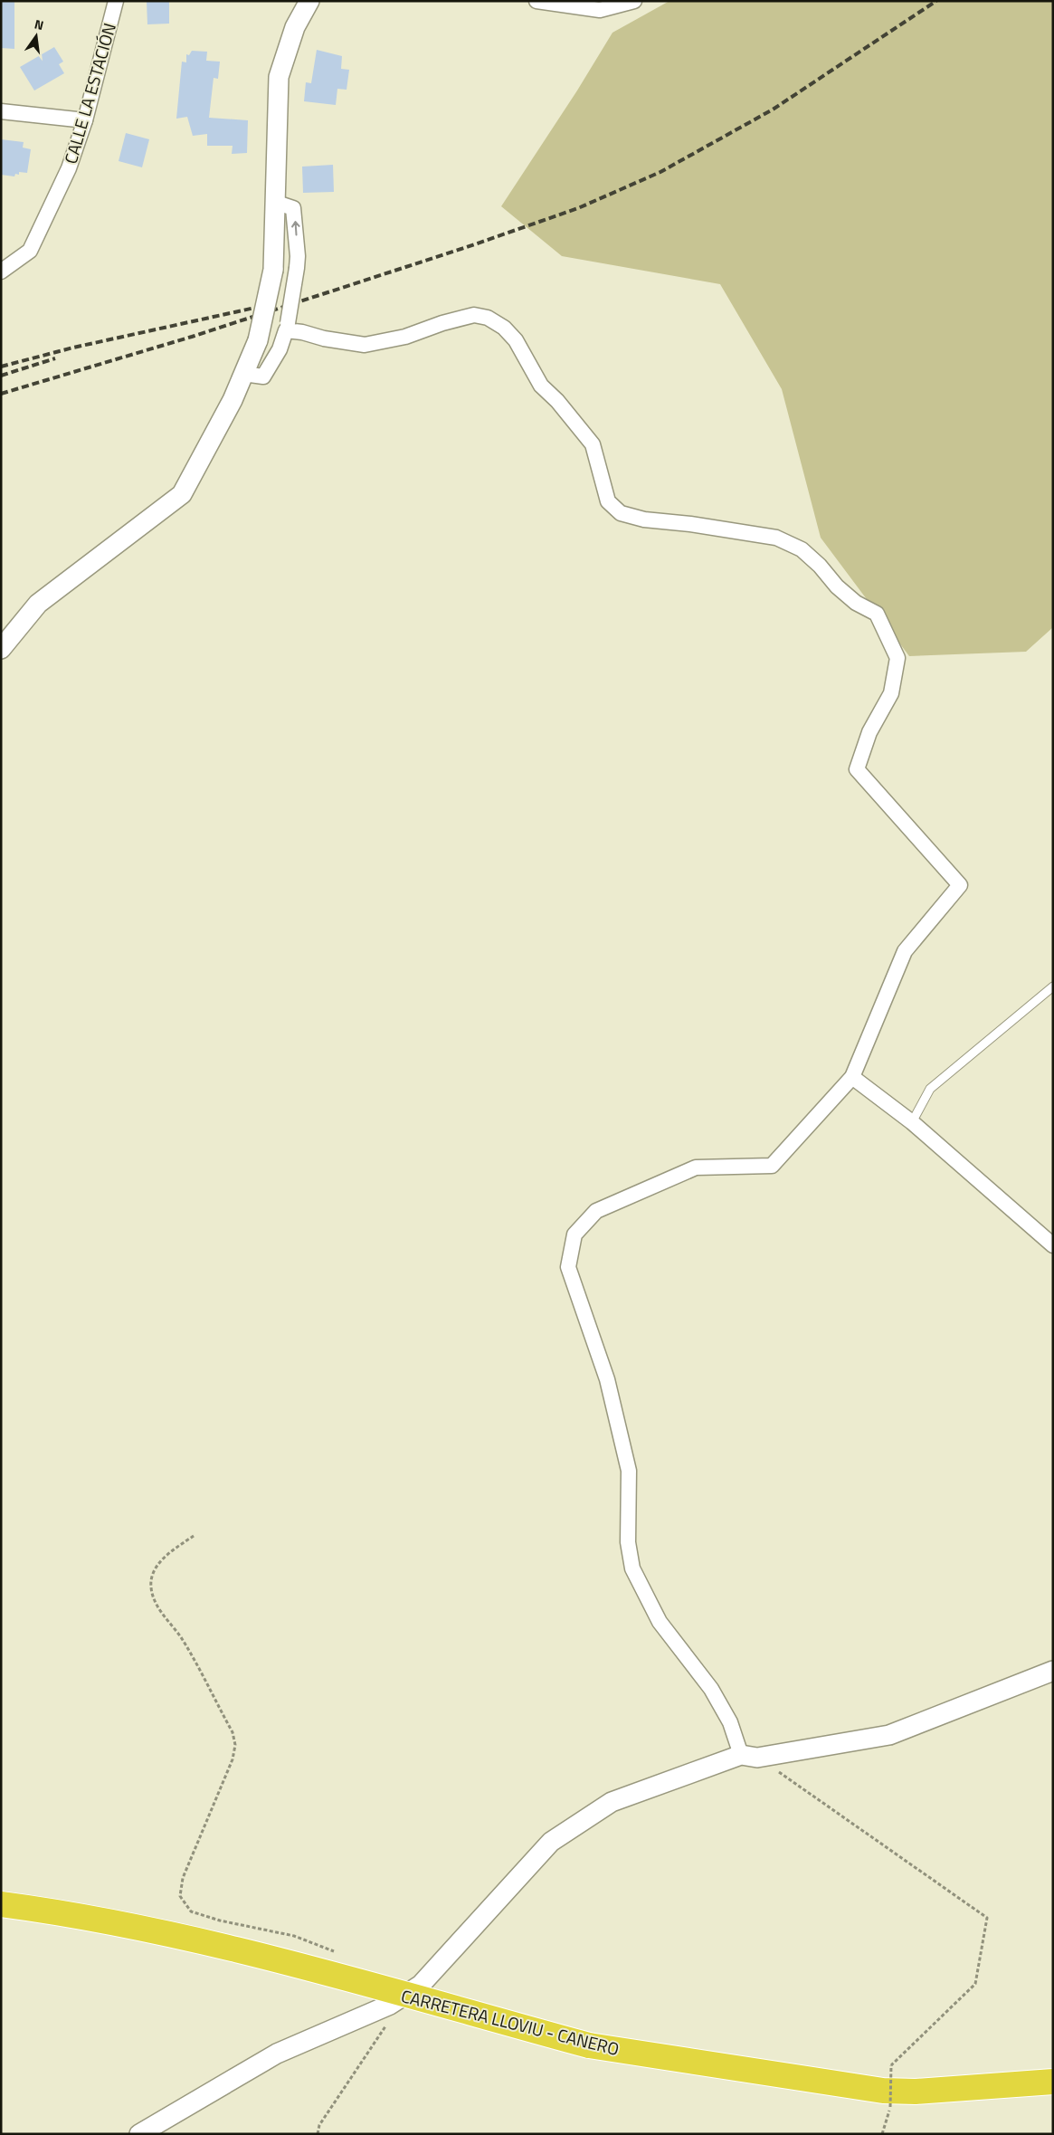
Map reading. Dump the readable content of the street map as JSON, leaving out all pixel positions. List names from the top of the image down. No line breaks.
{"streets":{"highway":["CARRETERA LLOVIU - CANERO"],"street":["CALLE LA ESTACIÓN"]},"north":"top"}
